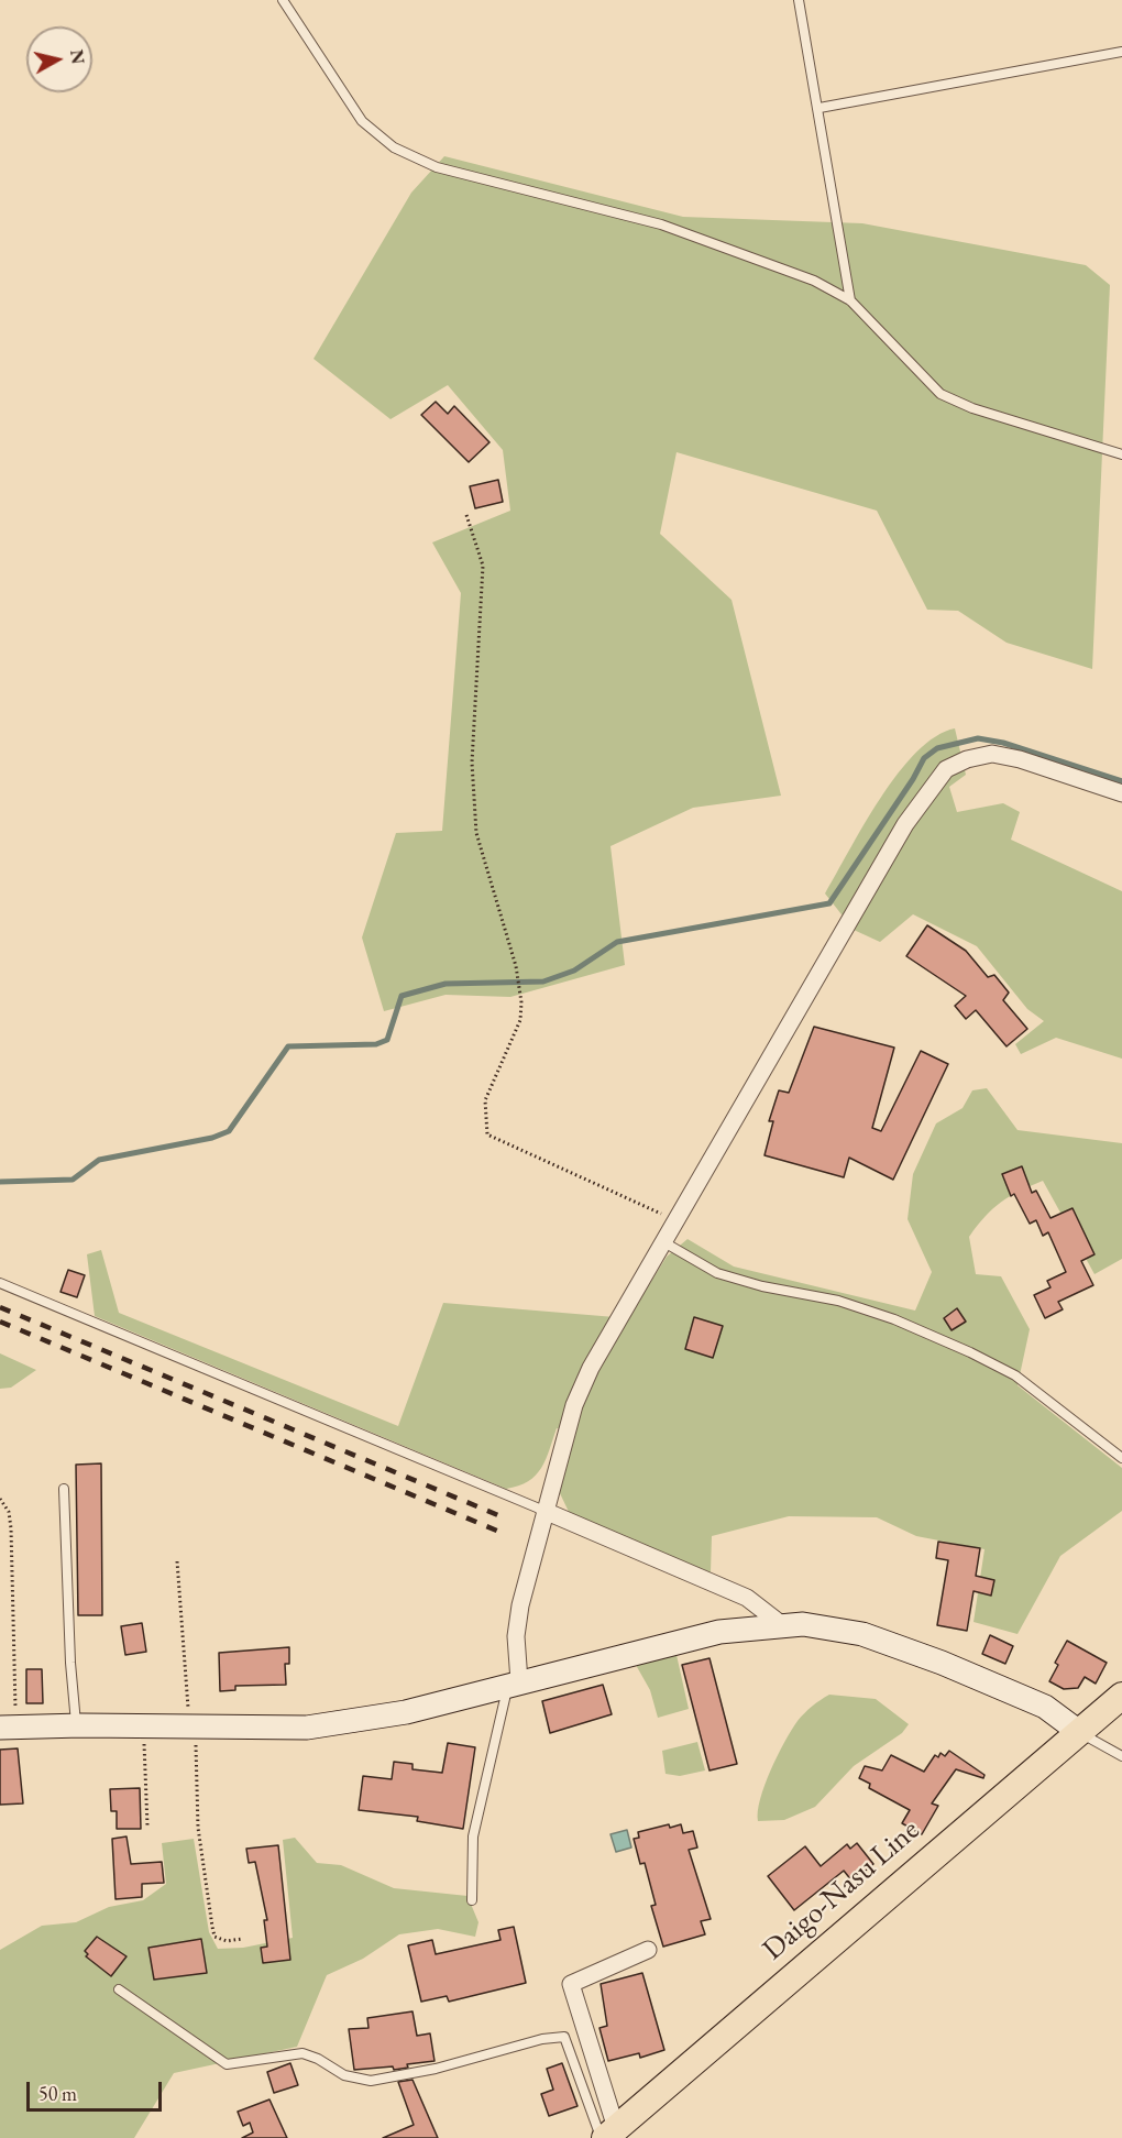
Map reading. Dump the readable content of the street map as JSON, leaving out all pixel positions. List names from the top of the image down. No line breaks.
{"streets":{"main road":["Daigo-Nasu Line"]},"scale_bar":"50 m","north":"right"}
